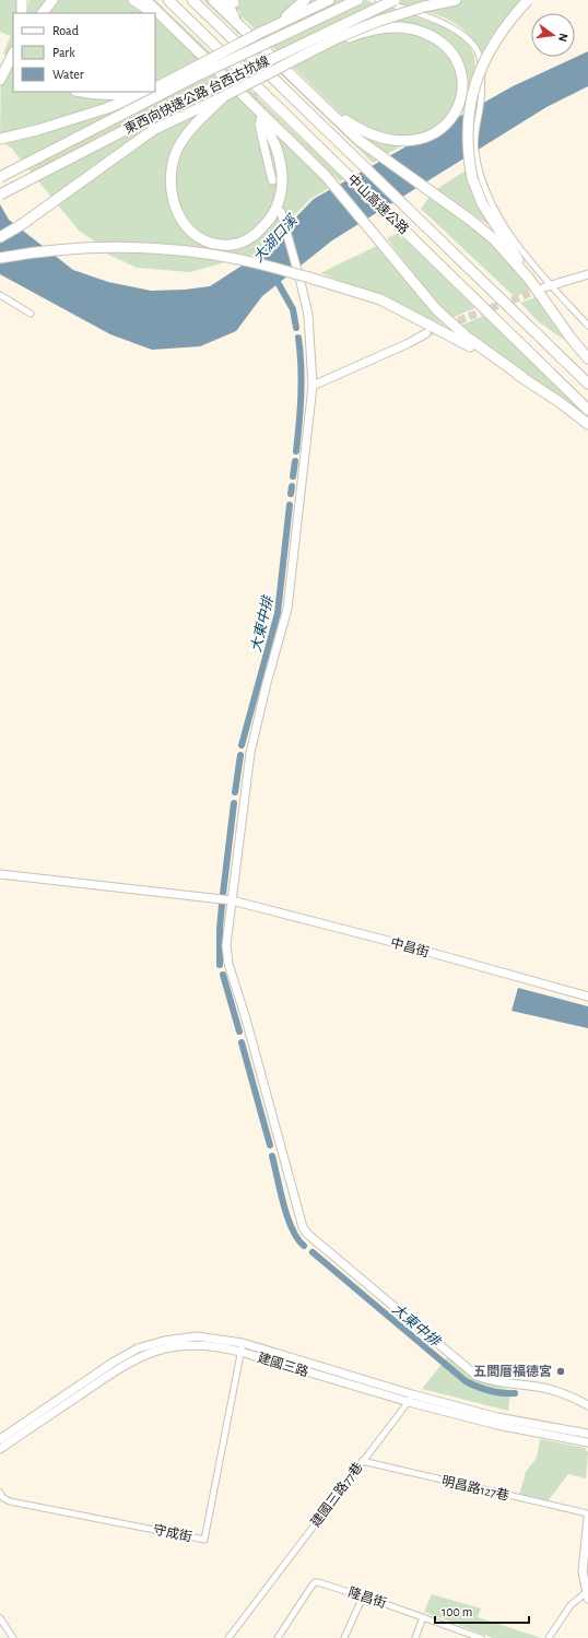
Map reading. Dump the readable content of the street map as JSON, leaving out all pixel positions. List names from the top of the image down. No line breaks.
{"streets":{"highway":["東西向快速公路 台西古坑線","中山高速公路"],"street":["中昌街","建國三路","明昌路127巷","建國三路77巷","守成街","隆昌街"]},"crossings":[["建國三路","建國三路77巷"],["建國三路","守成街"],["明昌路127巷","建國三路77巷"]],"water":["大湖口溪","大東中排"],"places":["五間厝福德宮"],"legend":["Road","Park","Water"],"scale_bar":"100 m","north":"right"}
